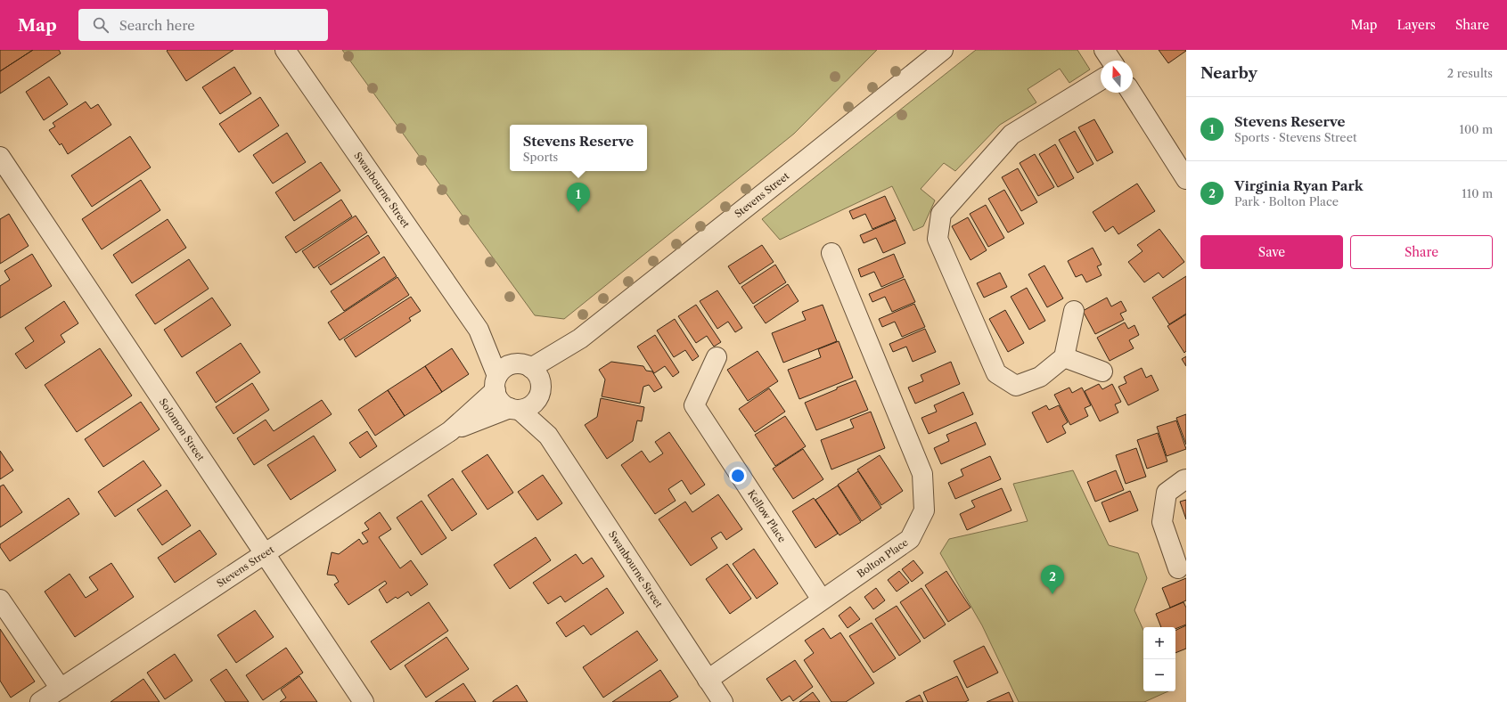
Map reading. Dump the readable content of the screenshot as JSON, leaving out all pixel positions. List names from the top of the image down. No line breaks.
{"streets":{"street":["Swanbourne Street","Stevens Street","Solomon Street","Kellow Place","Bolton Place"]},"crossings":[["Swanbourne Street","Stevens Street"],["Swanbourne Street","Bolton Place"],["Stevens Street","Solomon Street"],["Kellow Place","Bolton Place"]],"north":"top","page":{"header":"Map","search":"Search here","nav":["Map","Layers","Share"],"heading":["Nearby","2 results"],"list":[{"mark":"1","name":"Stevens Reserve","note":"Sports · Stevens Street","value":"100 m"},{"mark":"2","name":"Virginia Ryan Park","note":"Park · Bolton Place","value":"110 m"}],"popup":["Stevens Reserve","Sports"],"pins":["1","2"],"buttons":["Save","Share"],"map_buttons":["+","−"]}}
